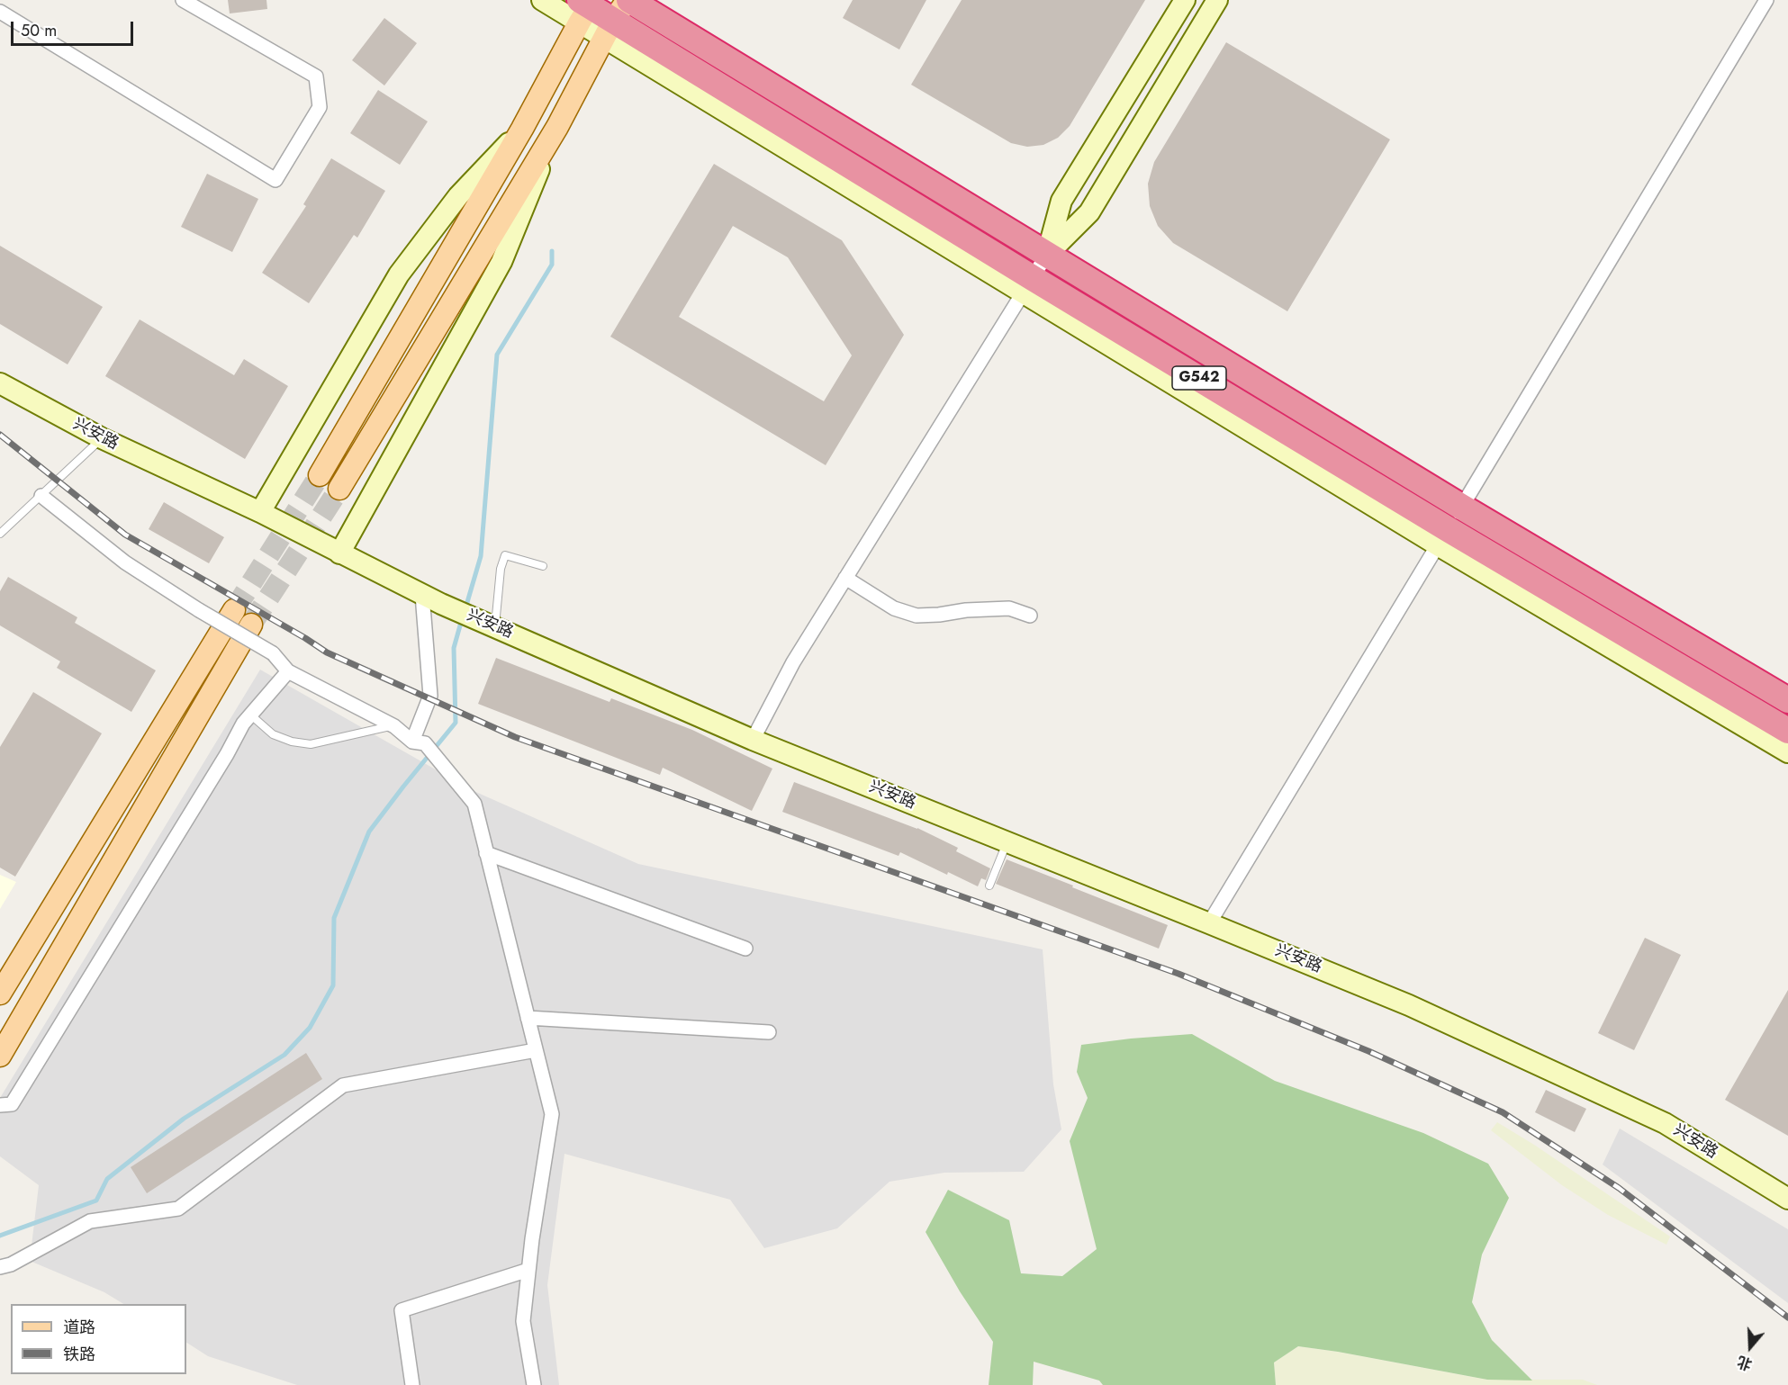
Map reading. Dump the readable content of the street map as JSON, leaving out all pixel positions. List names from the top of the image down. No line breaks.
{"streets":{"highway":["G542"],"street":["兴安路"]},"legend":["道路","铁路"],"scale_bar":"50 m","north":"bottom"}
